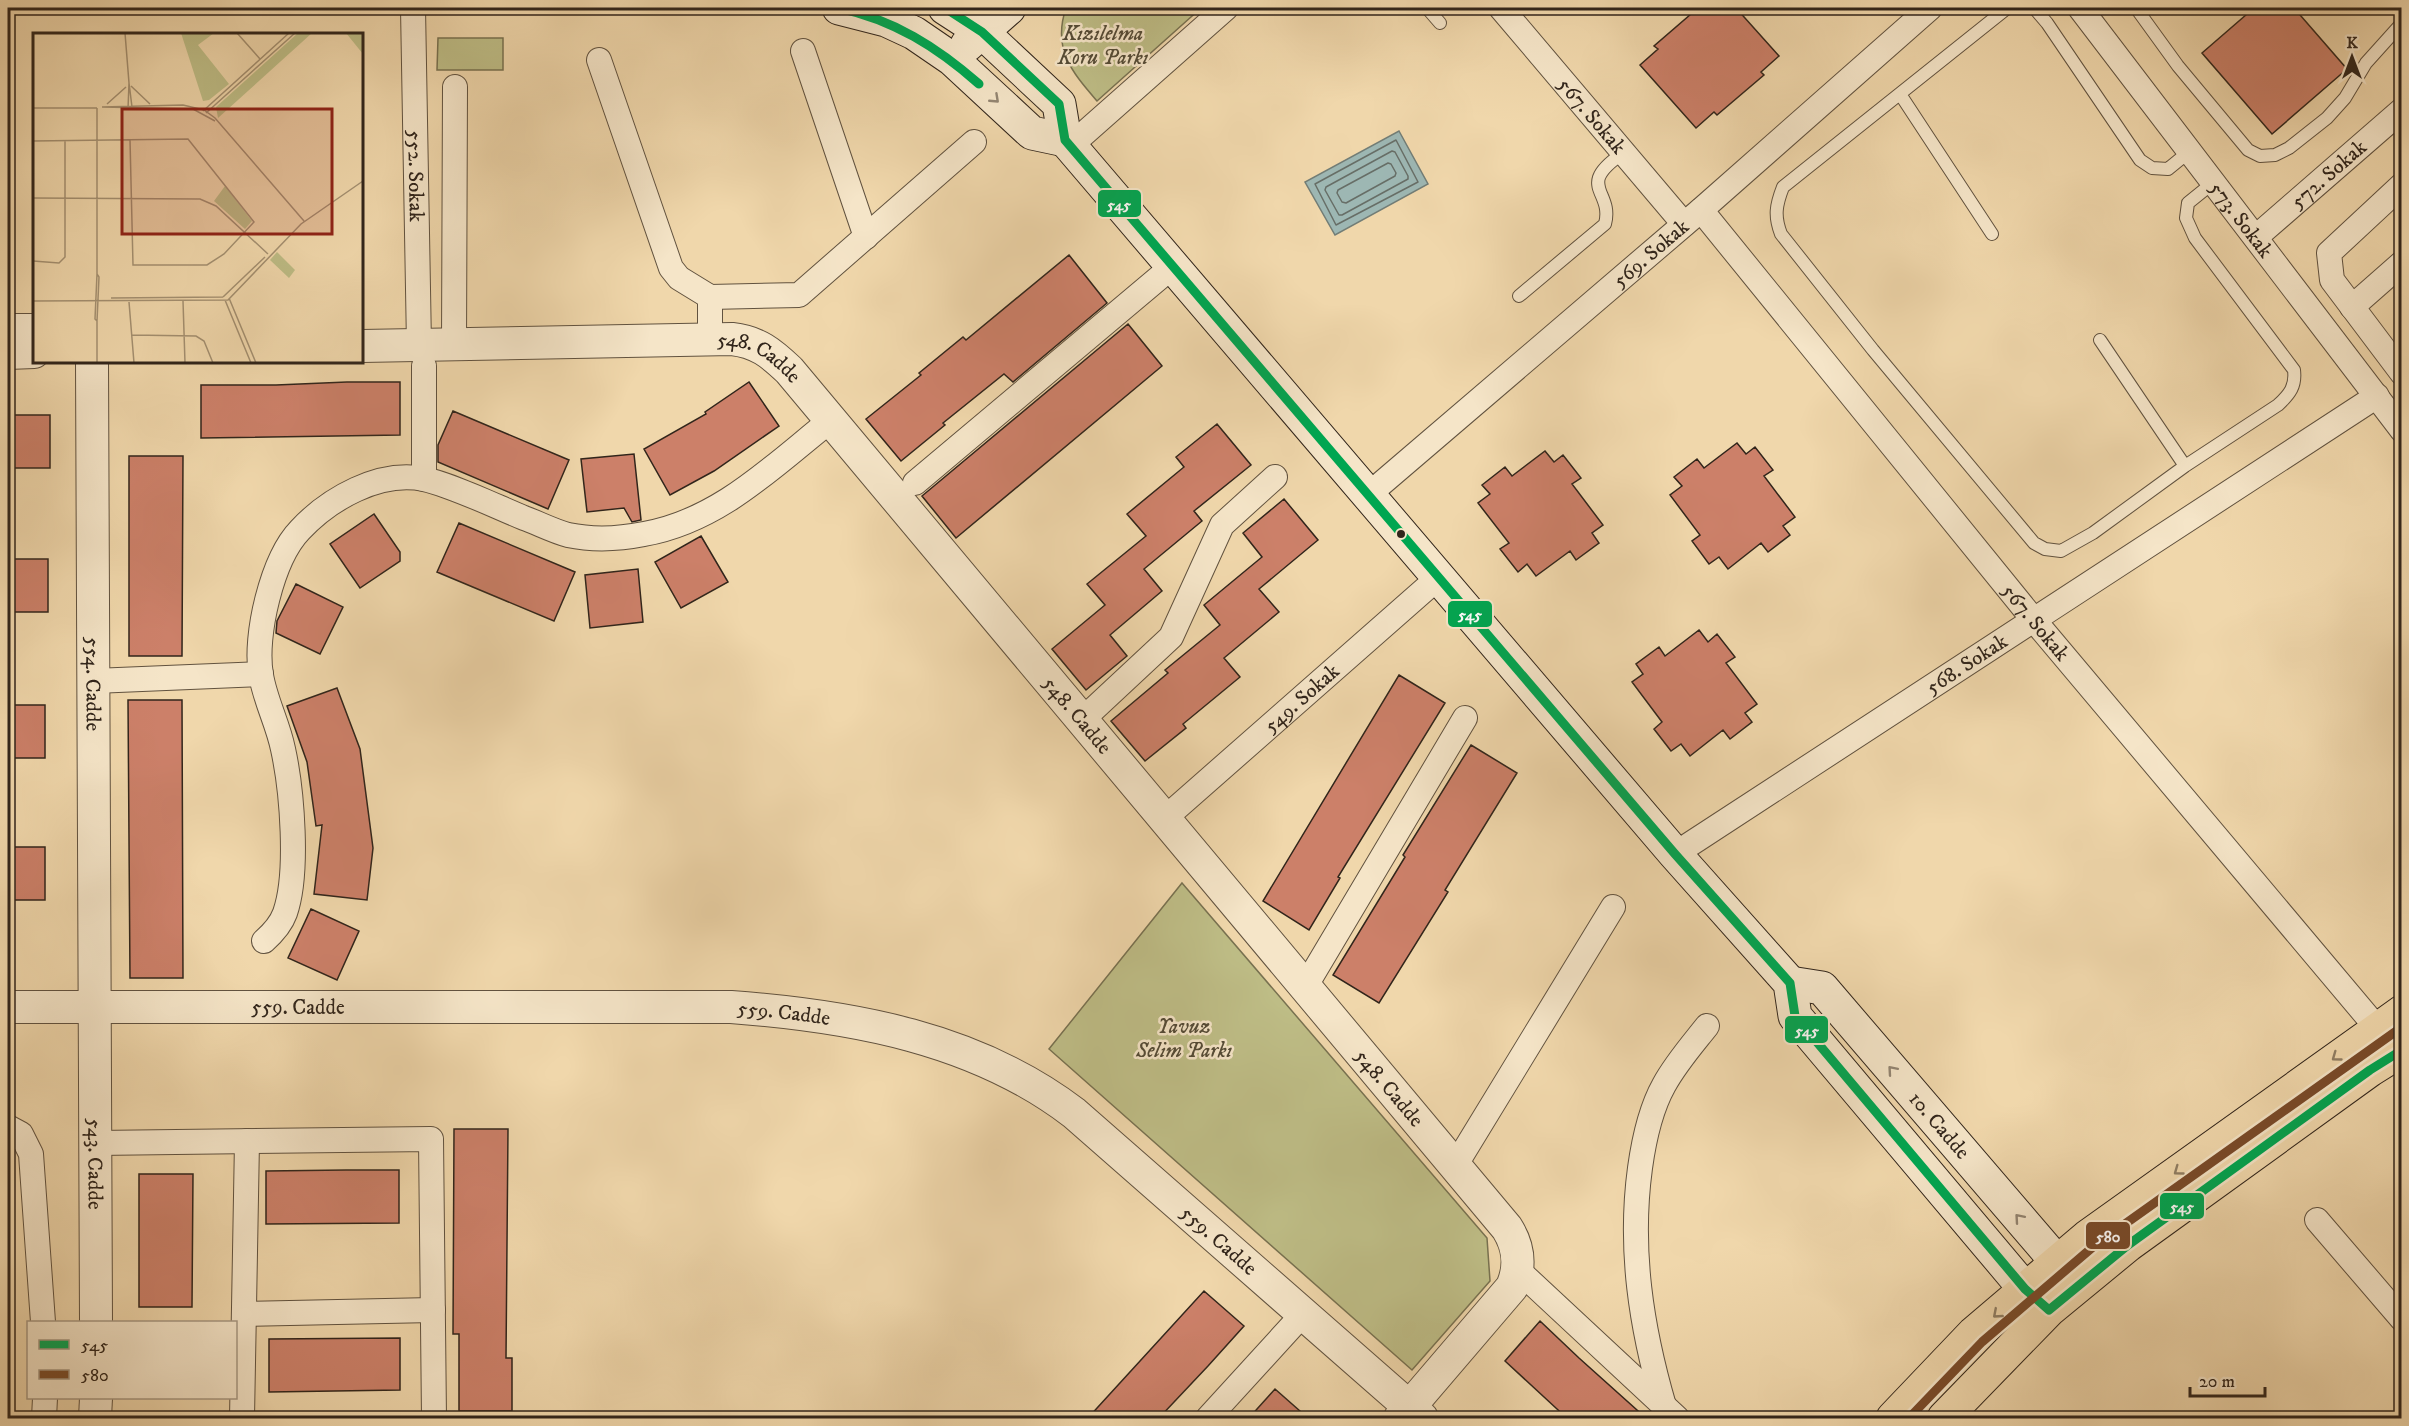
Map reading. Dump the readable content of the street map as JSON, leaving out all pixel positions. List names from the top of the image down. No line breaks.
{"streets":{"main road":["10. Cadde"],"street":["567. Sokak","572. Sokak","552. Sokak","573. Sokak","569. Sokak","548. Cadde","568. Sokak","554. Cadde","549. Sokak","559. Cadde","543. Cadde"]},"crossings":[["567. Sokak","569. Sokak"],["567. Sokak","568. Sokak"],["572. Sokak","573. Sokak"],["552. Sokak","548. Cadde"],["573. Sokak","568. Sokak"],["548. Cadde","549. Sokak"],["554. Cadde","559. Cadde"],["554. Cadde","543. Cadde"],["559. Cadde","543. Cadde"]],"parks":["Kızılelma Koru Parkı","Yavuz Selim Parkı"],"lines":["transit line 545","transit line 580"],"legend":["545","580"],"scale_bar":"20 m","north":"top"}
